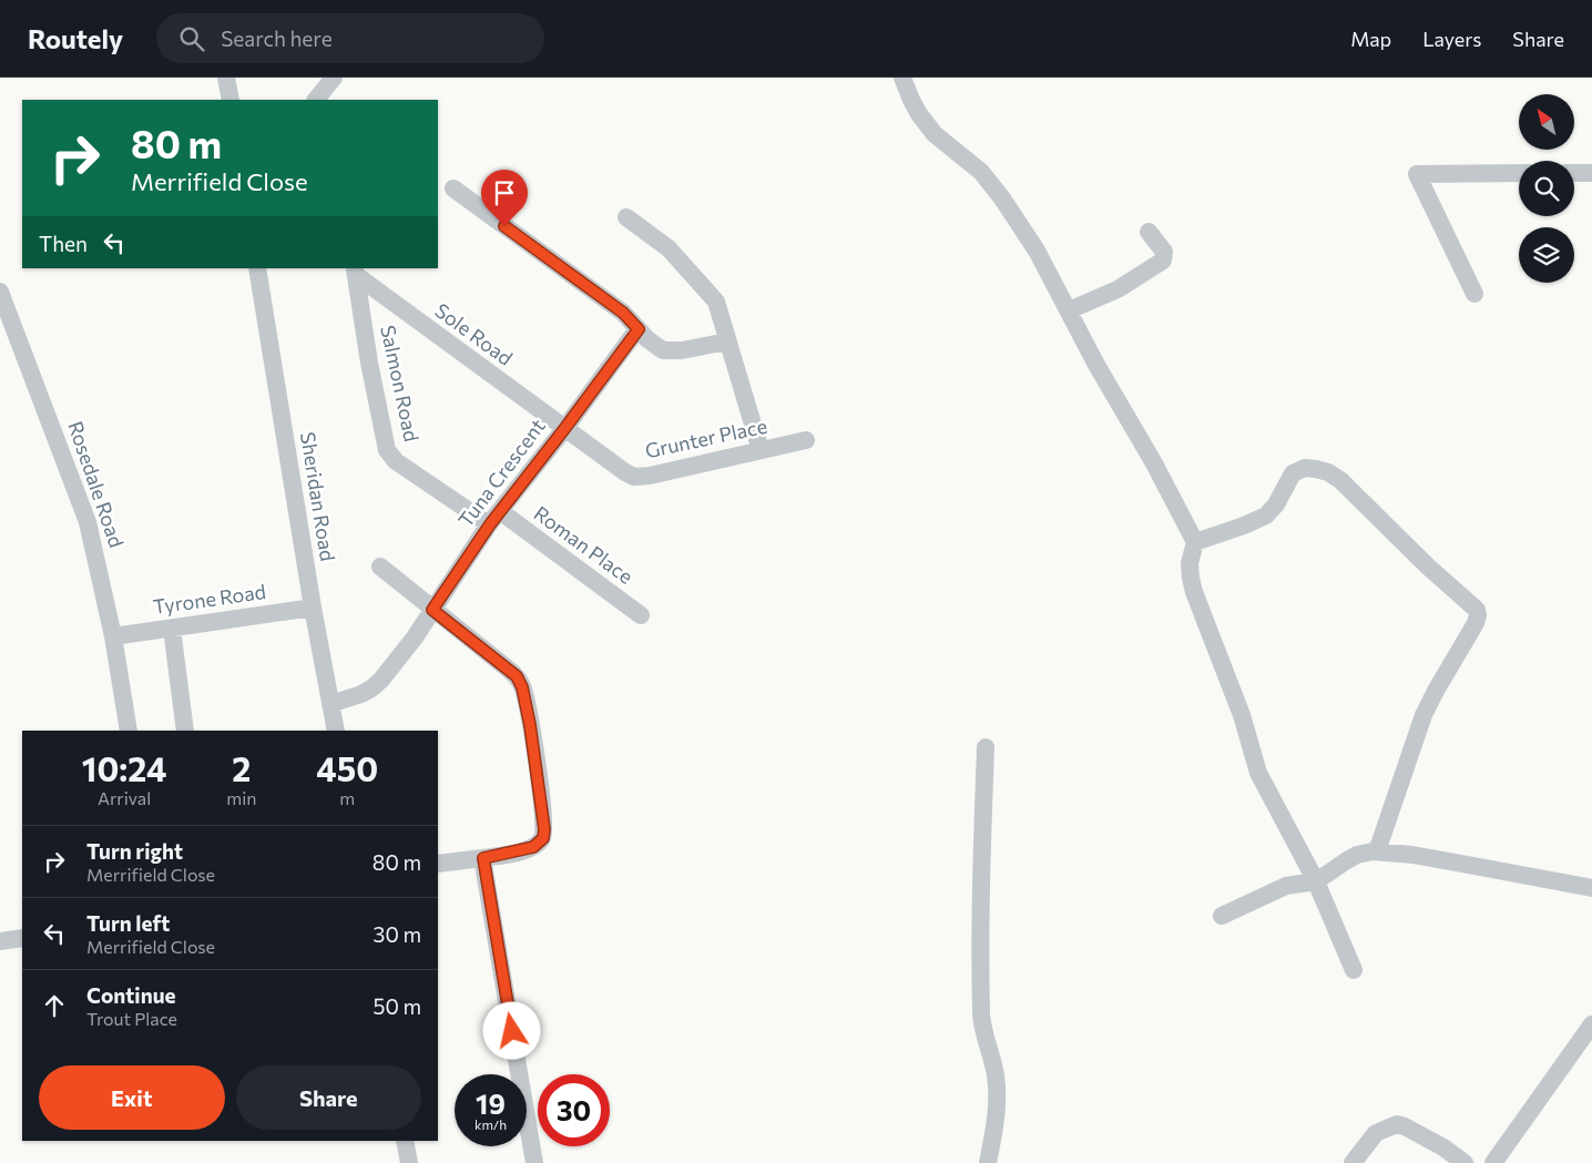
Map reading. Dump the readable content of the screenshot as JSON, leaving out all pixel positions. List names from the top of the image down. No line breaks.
{"streets":{"street":["Sole Road","Salmon Road","Grunter Place","Tuna Crescent","Rosedale Road","Sheridan Road","Roman Place","Tyrone Road"]},"crossings":[["Sole Road","Salmon Road"],["Sole Road","Grunter Place"],["Sole Road","Tuna Crescent"],["Salmon Road","Tuna Crescent"],["Salmon Road","Roman Place"],["Grunter Place","Tuna Crescent"],["Tuna Crescent","Sheridan Road"],["Tuna Crescent","Roman Place"],["Rosedale Road","Tyrone Road"],["Sheridan Road","Tyrone Road"]],"north":"top left","page":{"header":"Routely","search":"Search here","nav":["Map","Layers","Share"],"turn":["80 m","Merrifield Close"],"then":"Then","eta":["10:24","Arrival","2","min","450","m"],"list":[{"name":"Turn right","note":"Merrifield Close","value":"80 m"},{"name":"Turn left","note":"Merrifield Close","value":"30 m"},{"name":"Continue","note":"Trout Place","value":"50 m"}],"buttons":["Exit","Share"],"speed":"19 km/h","limit":"30"}}
